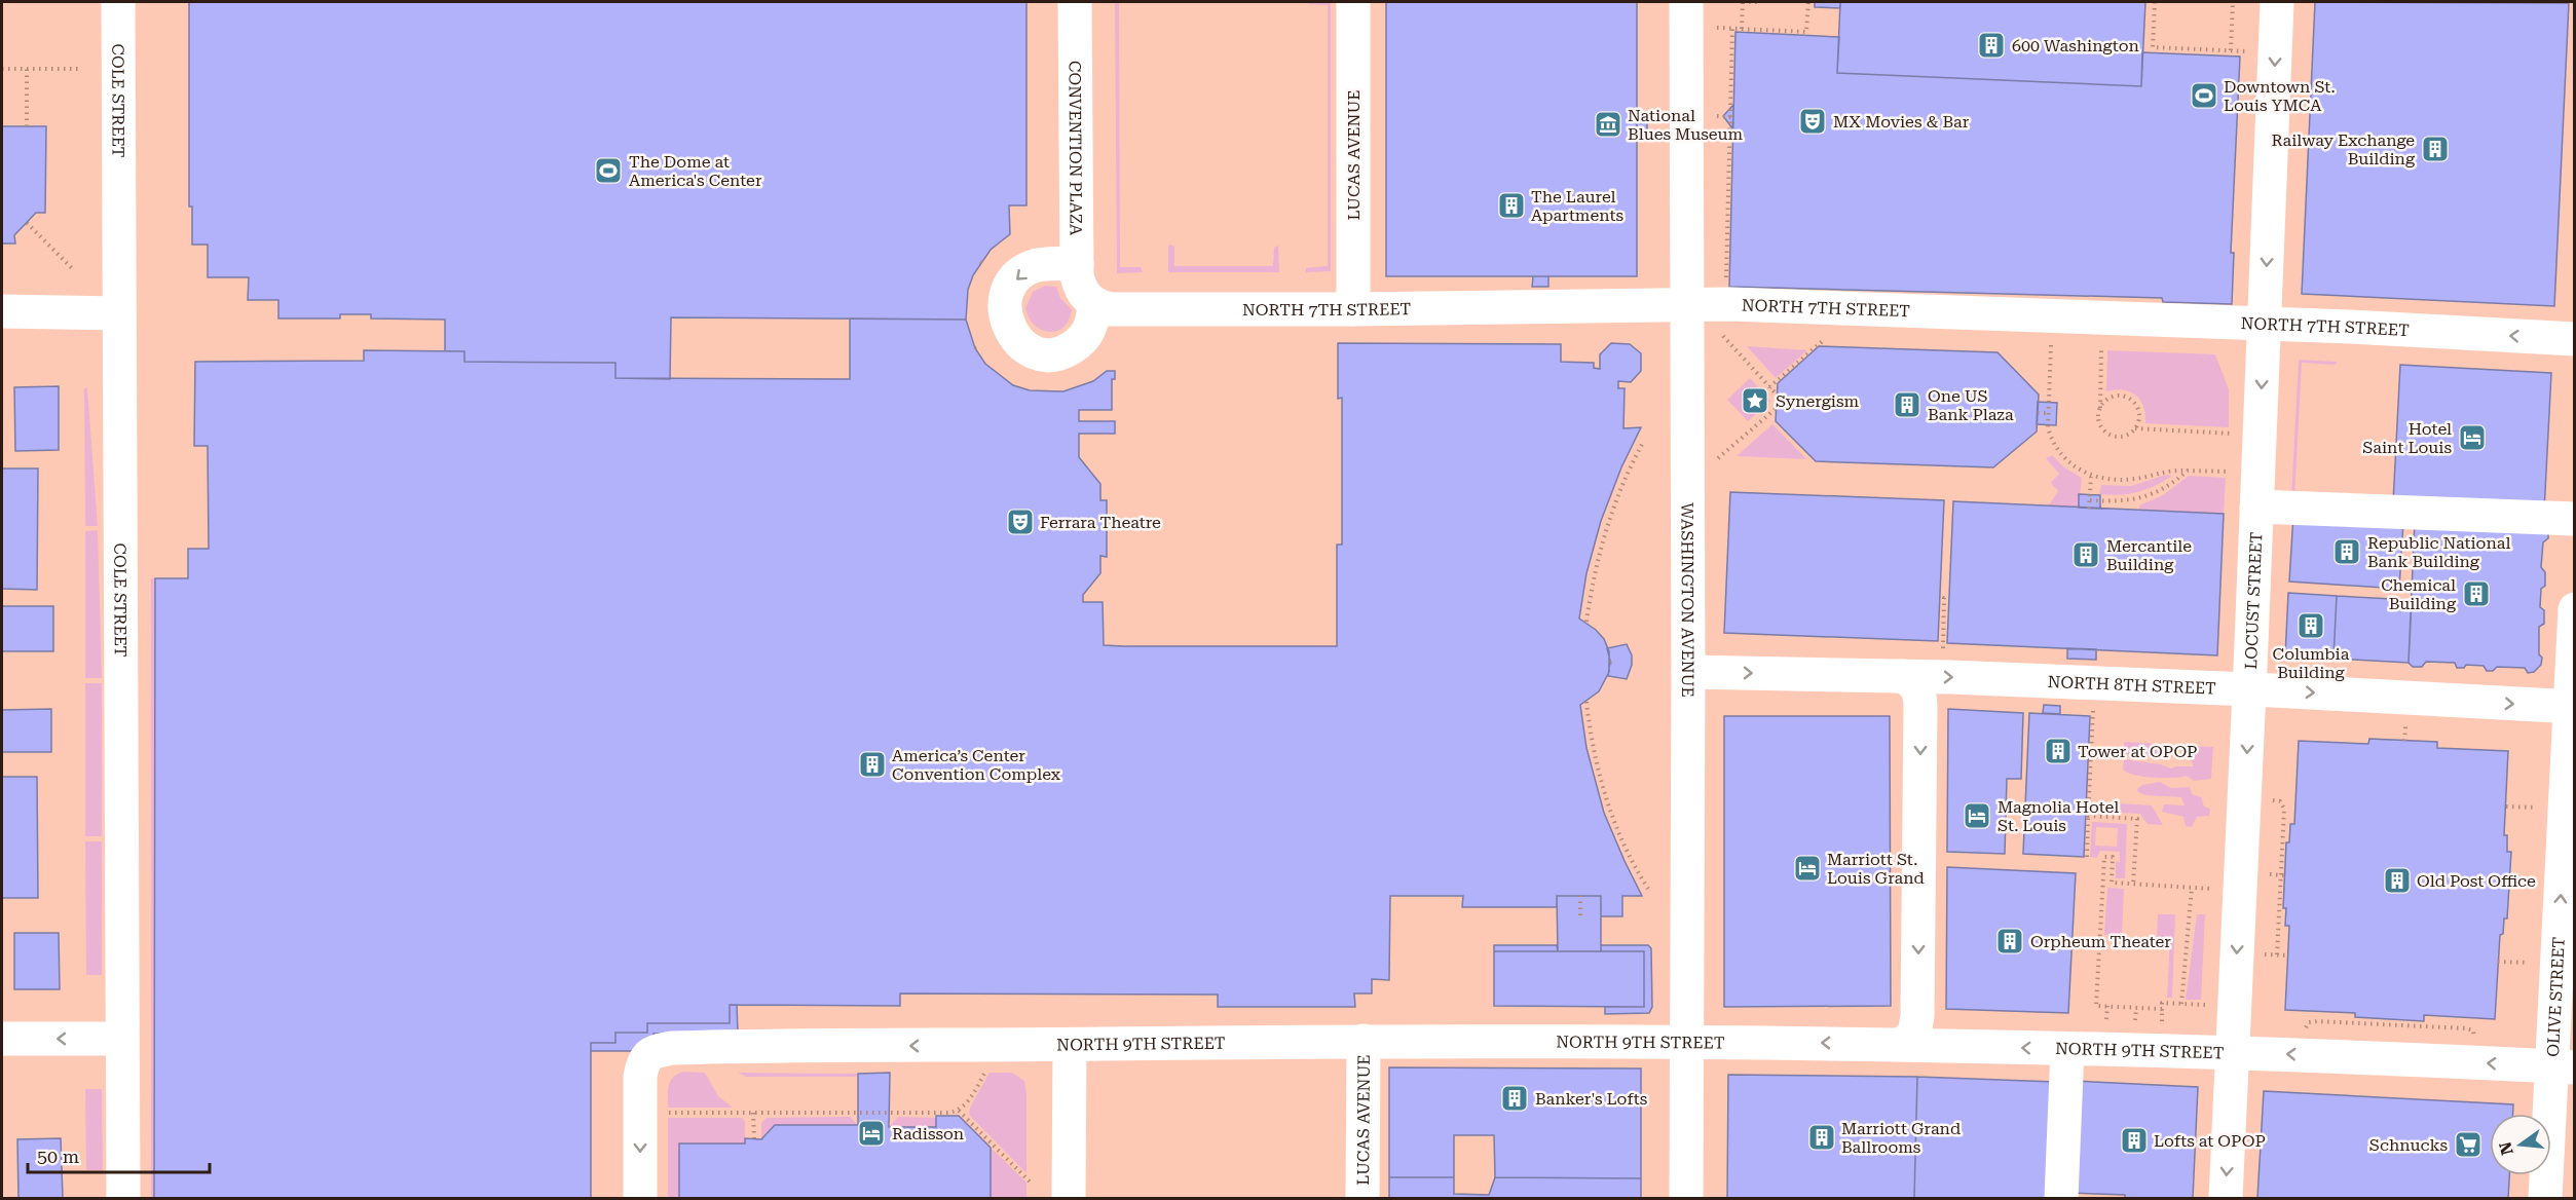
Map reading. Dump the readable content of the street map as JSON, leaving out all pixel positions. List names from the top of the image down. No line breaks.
{"streets":{"street":["COLE STREET","CONVENTION PLAZA","LUCAS AVENUE","NORTH 7TH STREET","WASHINGTON AVENUE","LOCUST STREET","NORTH 8TH STREET","OLIVE STREET","NORTH 9TH STREET"]},"crossings":[["CONVENTION PLAZA","NORTH 7TH STREET"],["LUCAS AVENUE","NORTH 7TH STREET"],["LUCAS AVENUE","NORTH 9TH STREET"],["NORTH 7TH STREET","WASHINGTON AVENUE"],["NORTH 7TH STREET","LOCUST STREET"],["WASHINGTON AVENUE","NORTH 8TH STREET"],["WASHINGTON AVENUE","NORTH 9TH STREET"],["LOCUST STREET","NORTH 8TH STREET"],["LOCUST STREET","NORTH 9TH STREET"],["NORTH 8TH STREET","OLIVE STREET"],["OLIVE STREET","NORTH 9TH STREET"]],"one_way":["LOCUST STREET","OLIVE STREET","NORTH 9TH STREET"],"places":{"building":["600 Washington","Railway Exchange Building","The Laurel Apartments","One US Bank Plaza","Republic National Bank Building","Mercantile Building","Chemical Building","Columbia Building","Tower at OPOP","America’s Center Convention Complex","Old Post Office","Orpheum Theater","Banker's Lofts","Marriott Grand Ballrooms","Lofts at OPOP"],"sports":["Downtown St. Louis YMCA","The Dome at America's Center"],"theatre":["MX Movies & Bar","Ferrara Theatre"],"museum":["National Blues Museum"],"place":["Synergism"],"hotel":["Hotel Saint Louis","Magnolia Hotel St. Louis","Marriott St. Louis Grand","Radisson"],"supermarket":["Schnucks"]},"scale_bar":"50 m","north":"left"}
